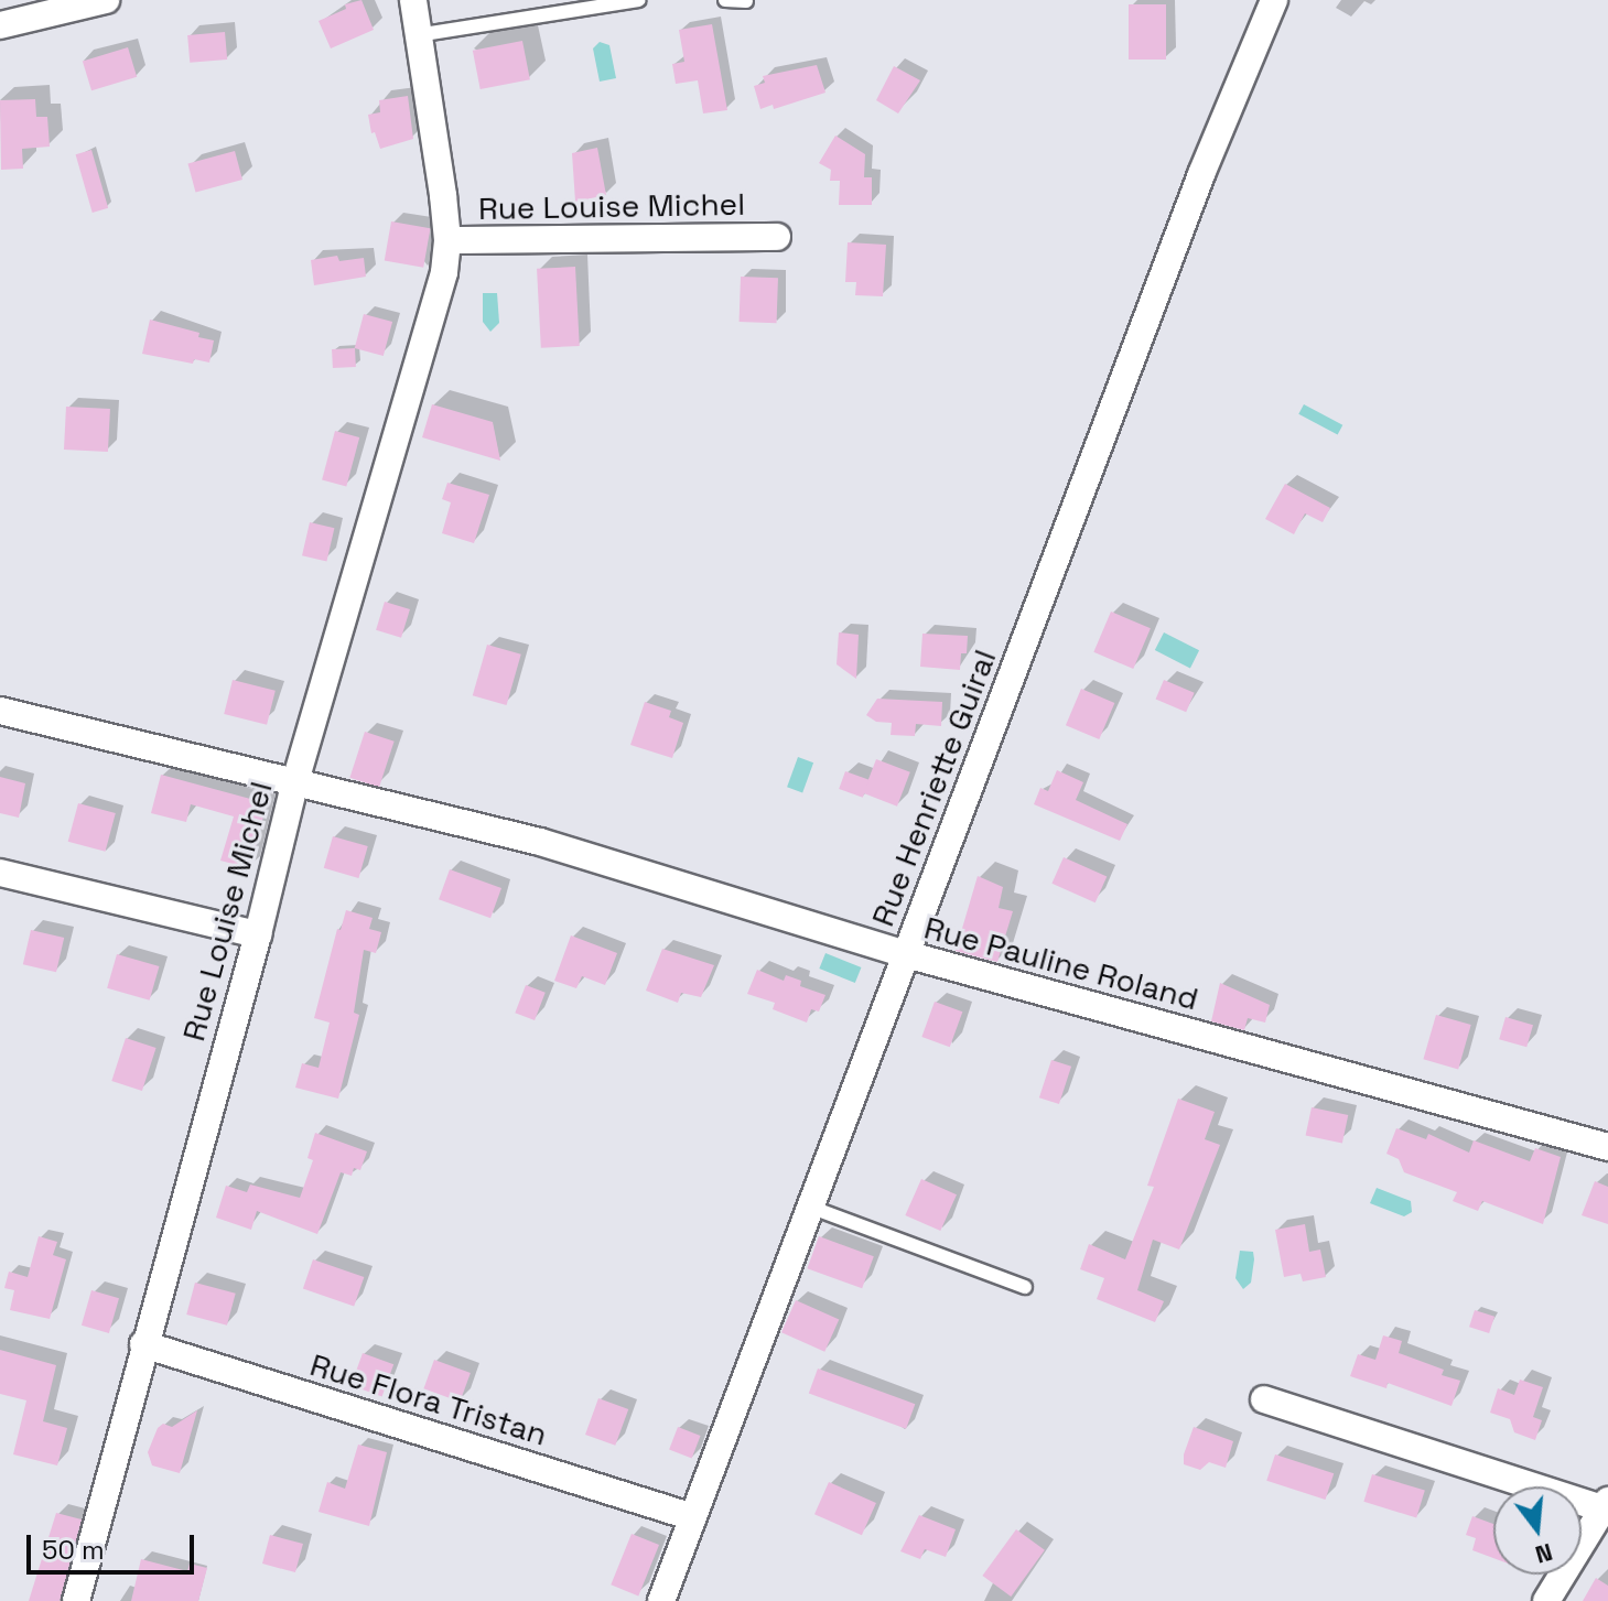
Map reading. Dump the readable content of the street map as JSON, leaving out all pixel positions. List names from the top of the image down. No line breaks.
{"streets":{"street":["Rue Louise Michel","Rue Henriette Guiral","Rue Pauline Roland","Rue Flora Tristan"]},"crossings":[["Rue Louise Michel","Rue Pauline Roland"],["Rue Louise Michel","Rue Flora Tristan"],["Rue Henriette Guiral","Rue Pauline Roland"],["Rue Henriette Guiral","Rue Flora Tristan"]],"scale_bar":"50 m","north":"bottom"}
